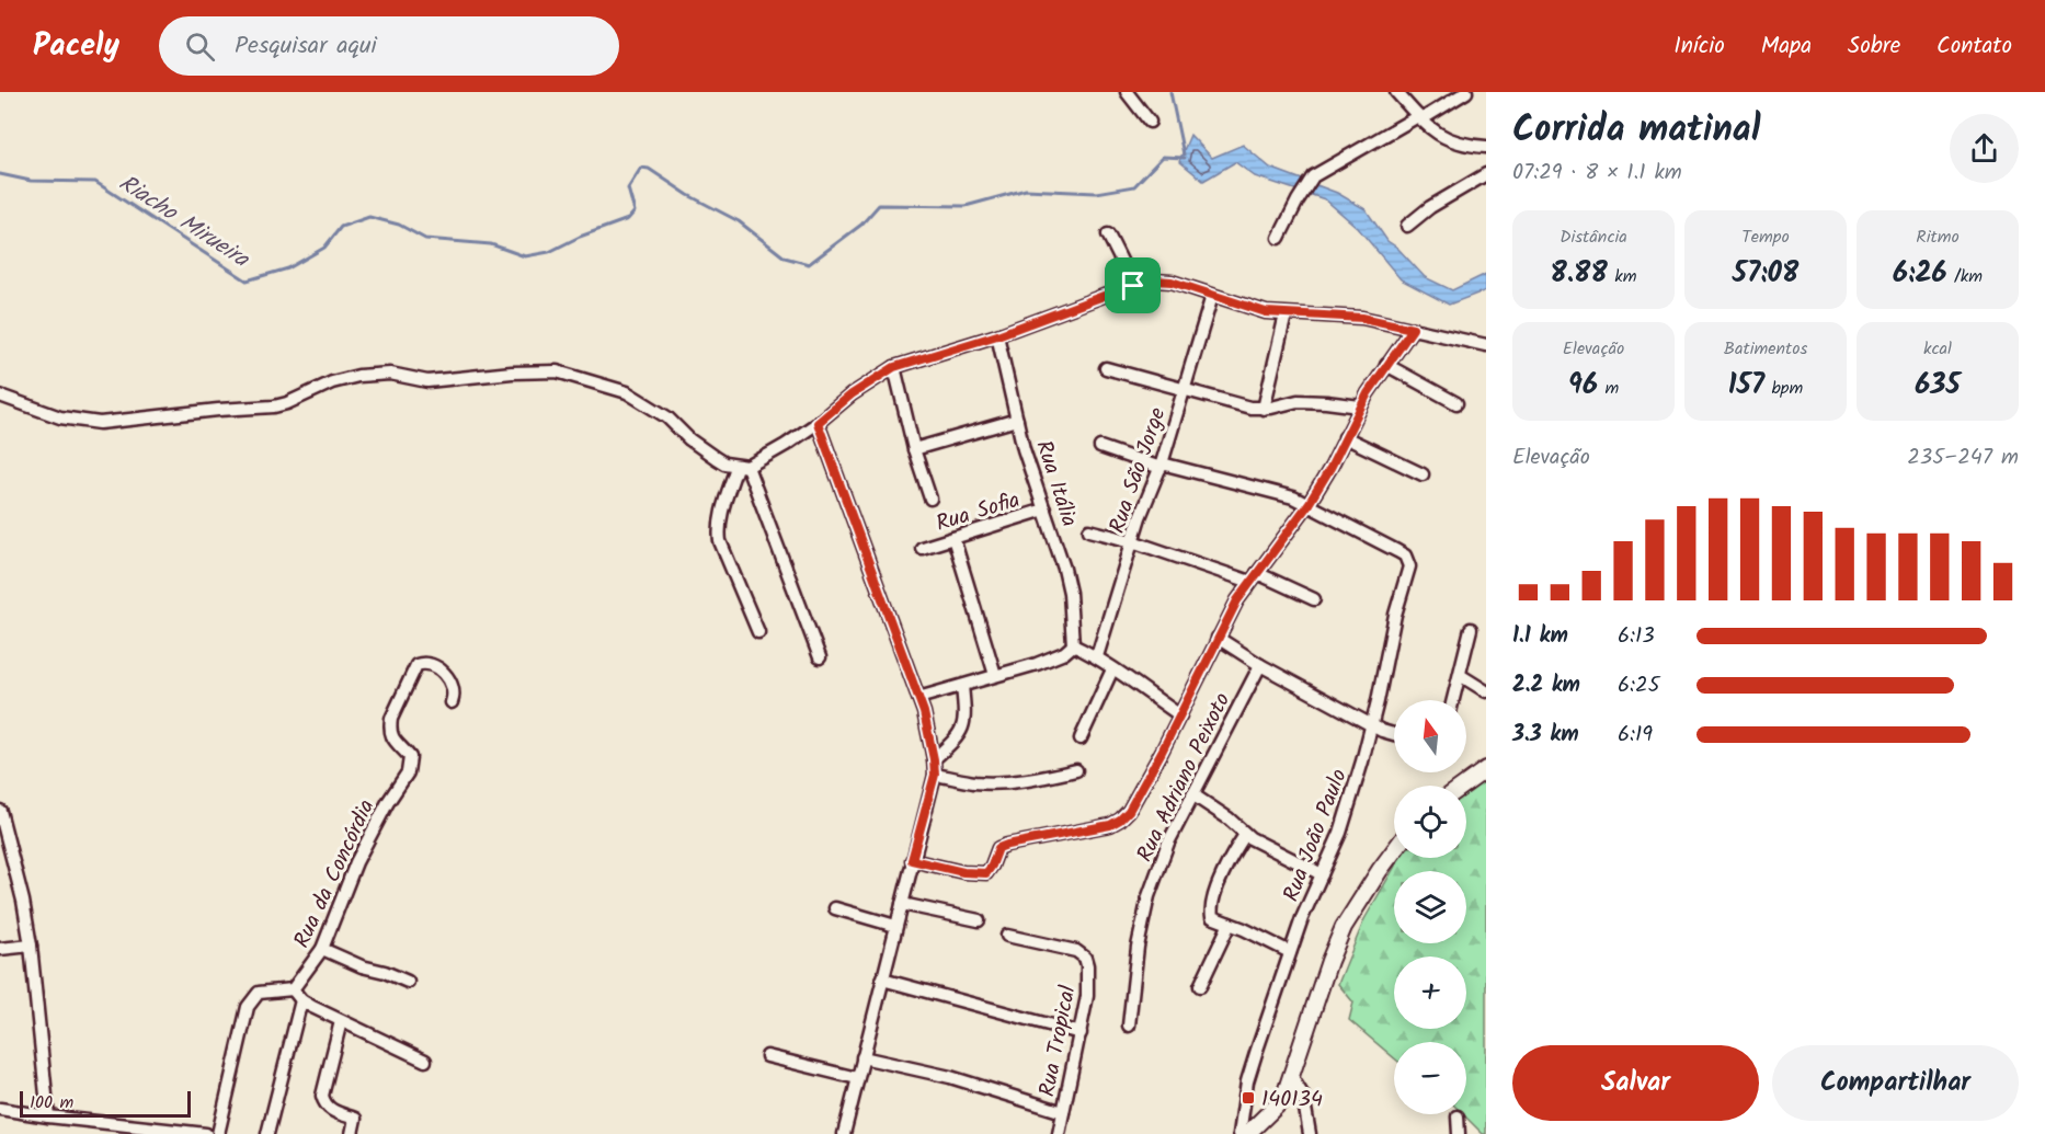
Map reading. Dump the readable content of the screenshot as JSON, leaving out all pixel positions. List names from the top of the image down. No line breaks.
{"streets":{"street":["Rua São Jorge","Rua Itália","Rua Sofia","Rua Adriano Peixoto","Rua João Paulo","Rua da Concórdia","Rua Tropical"]},"crossings":[["Rua Itália","Rua Sofia"]],"water":["Riacho Mirueira"],"places":{"transit":["140134"]},"scale_bar":"100 m","north":"top","page":{"header":"Pacely","search":"Pesquisar aqui","nav":["Início","Mapa","Sobre","Contato"],"heading":["Corrida matinal","07:29 · 8 × 1.1 km"],"stats":[["Distância","8.88 km"],["Tempo","57:08"],["Ritmo","6:26 /km"],["Elevação","96 m"],["Batimentos","157 bpm"],["kcal","635"]],"chart":["Elevação","235–247 m"],"list":[{"name":"1.1 km","note":"6:13"},{"name":"2.2 km","note":"6:25"},{"name":"3.3 km","note":"6:19"}],"map_buttons":["+","−"],"buttons":["Salvar","Compartilhar"],"scale":"100 m"}}
